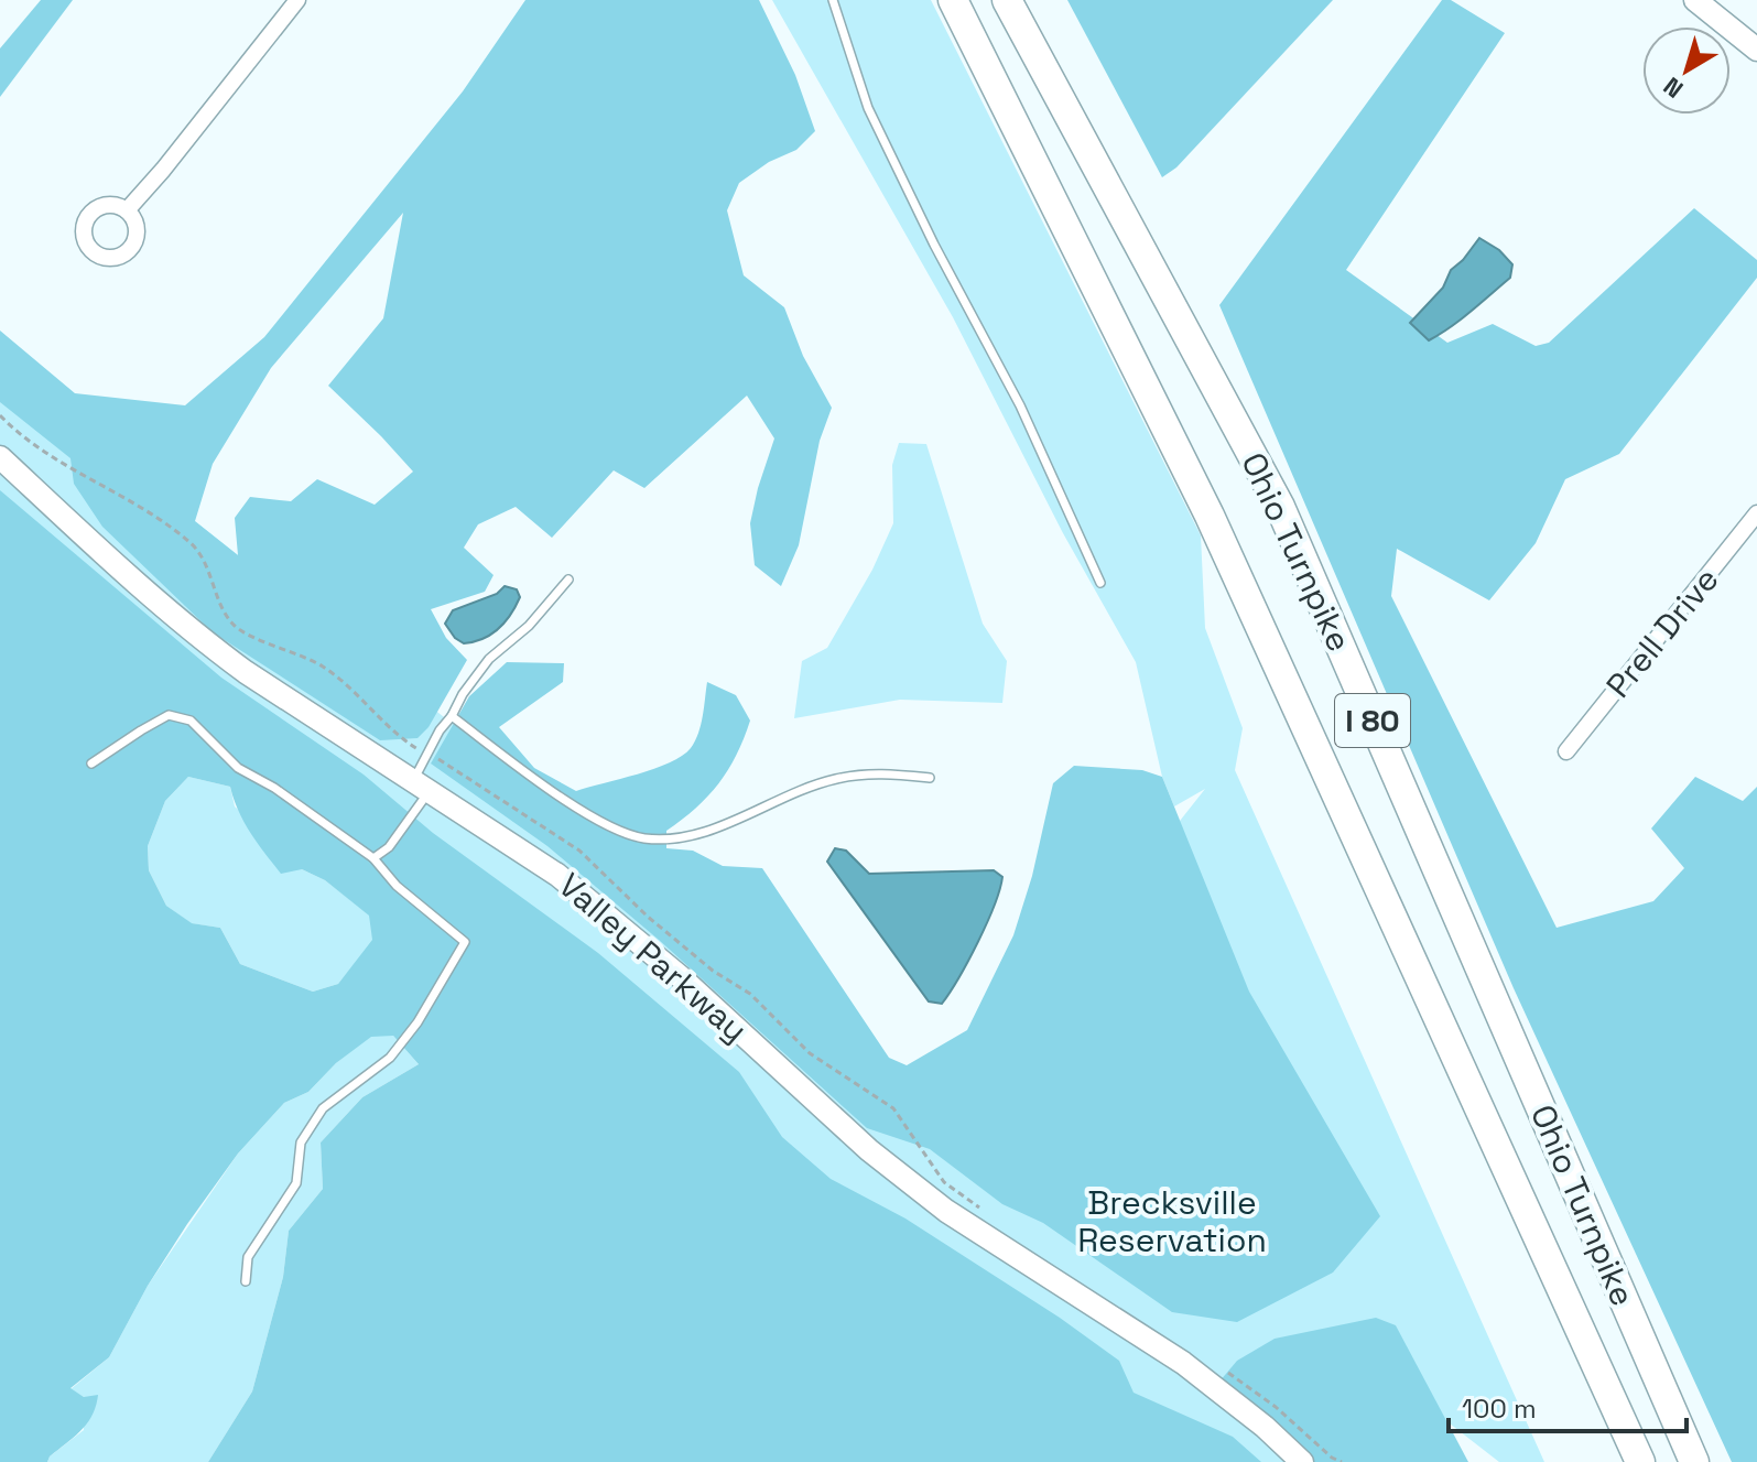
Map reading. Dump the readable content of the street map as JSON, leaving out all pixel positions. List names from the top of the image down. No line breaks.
{"streets":{"highway":["Ohio Turnpike","I 80"],"street":["Prell Drive","Valley Parkway"]},"parks":["Brecksville Reservation"],"scale_bar":"100 m","north":"bottom left"}
